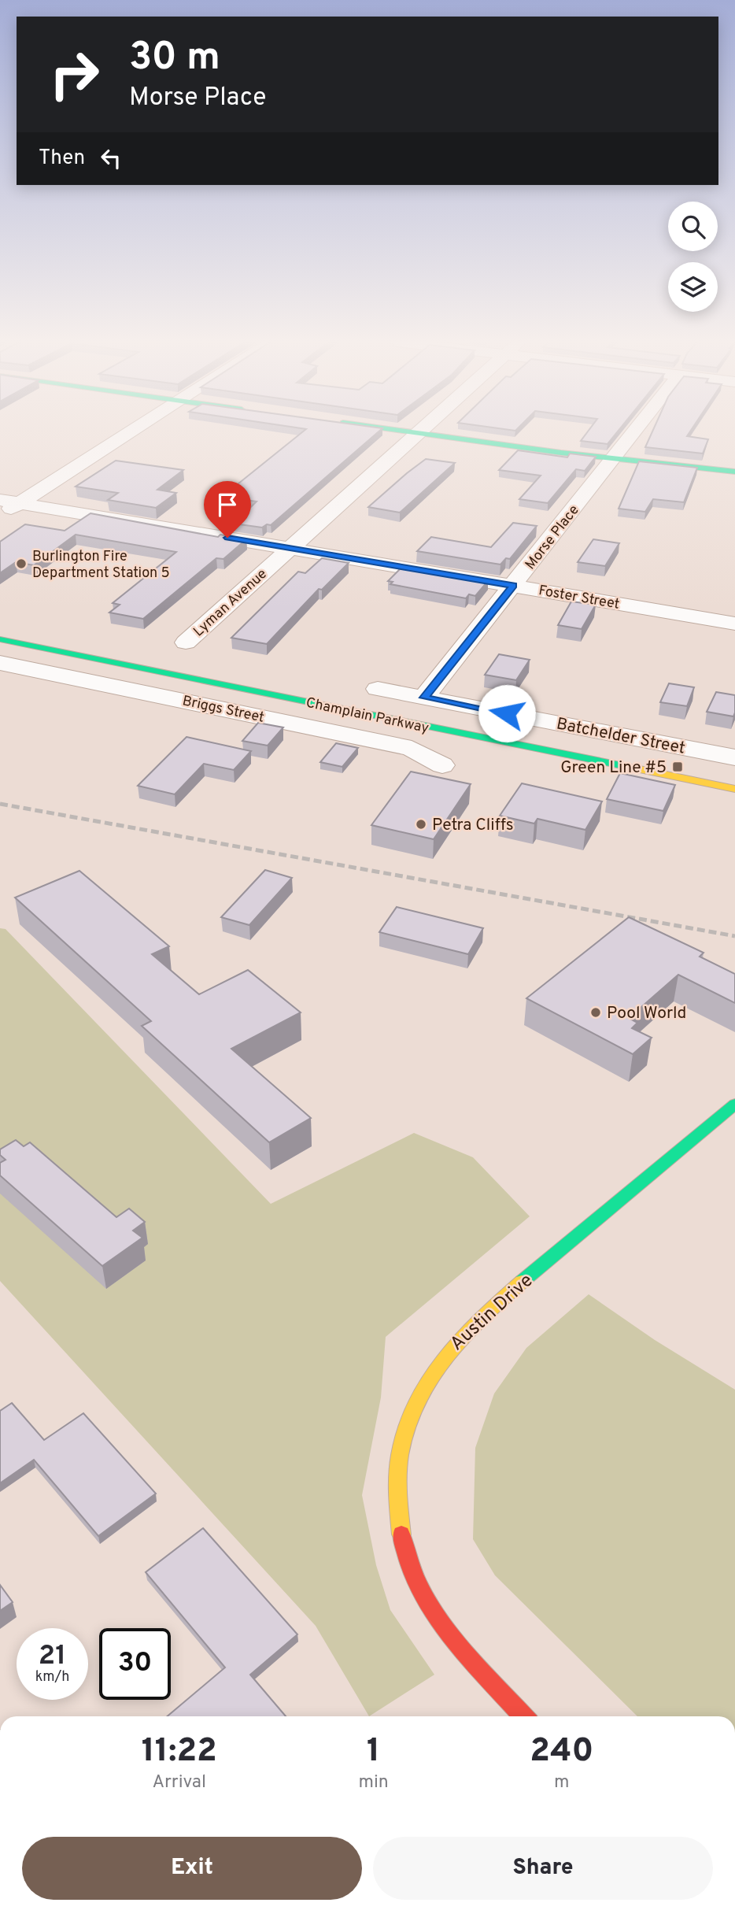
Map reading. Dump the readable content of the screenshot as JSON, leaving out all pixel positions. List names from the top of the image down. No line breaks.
{"streets":{"main road":["Champlain Parkway","Austin Drive"],"street":["Morse Place","Foster Street","Lyman Avenue","Briggs Street","Batchelder Street"]},"crossings":[["Morse Place","Foster Street"],["Morse Place","Batchelder Street"],["Foster Street","Lyman Avenue"]],"places":{"other":["Burlington Fire Department Station 5","Petra Cliffs","Pool World"],"transit":["Green Line #5"]},"page":{"turn":["30 m","Morse Place"],"then":"Then","speed":"21 km/h","limit":"30","eta":["11:22","Arrival","1","min","240","m"],"buttons":["Exit","Share"]}}
